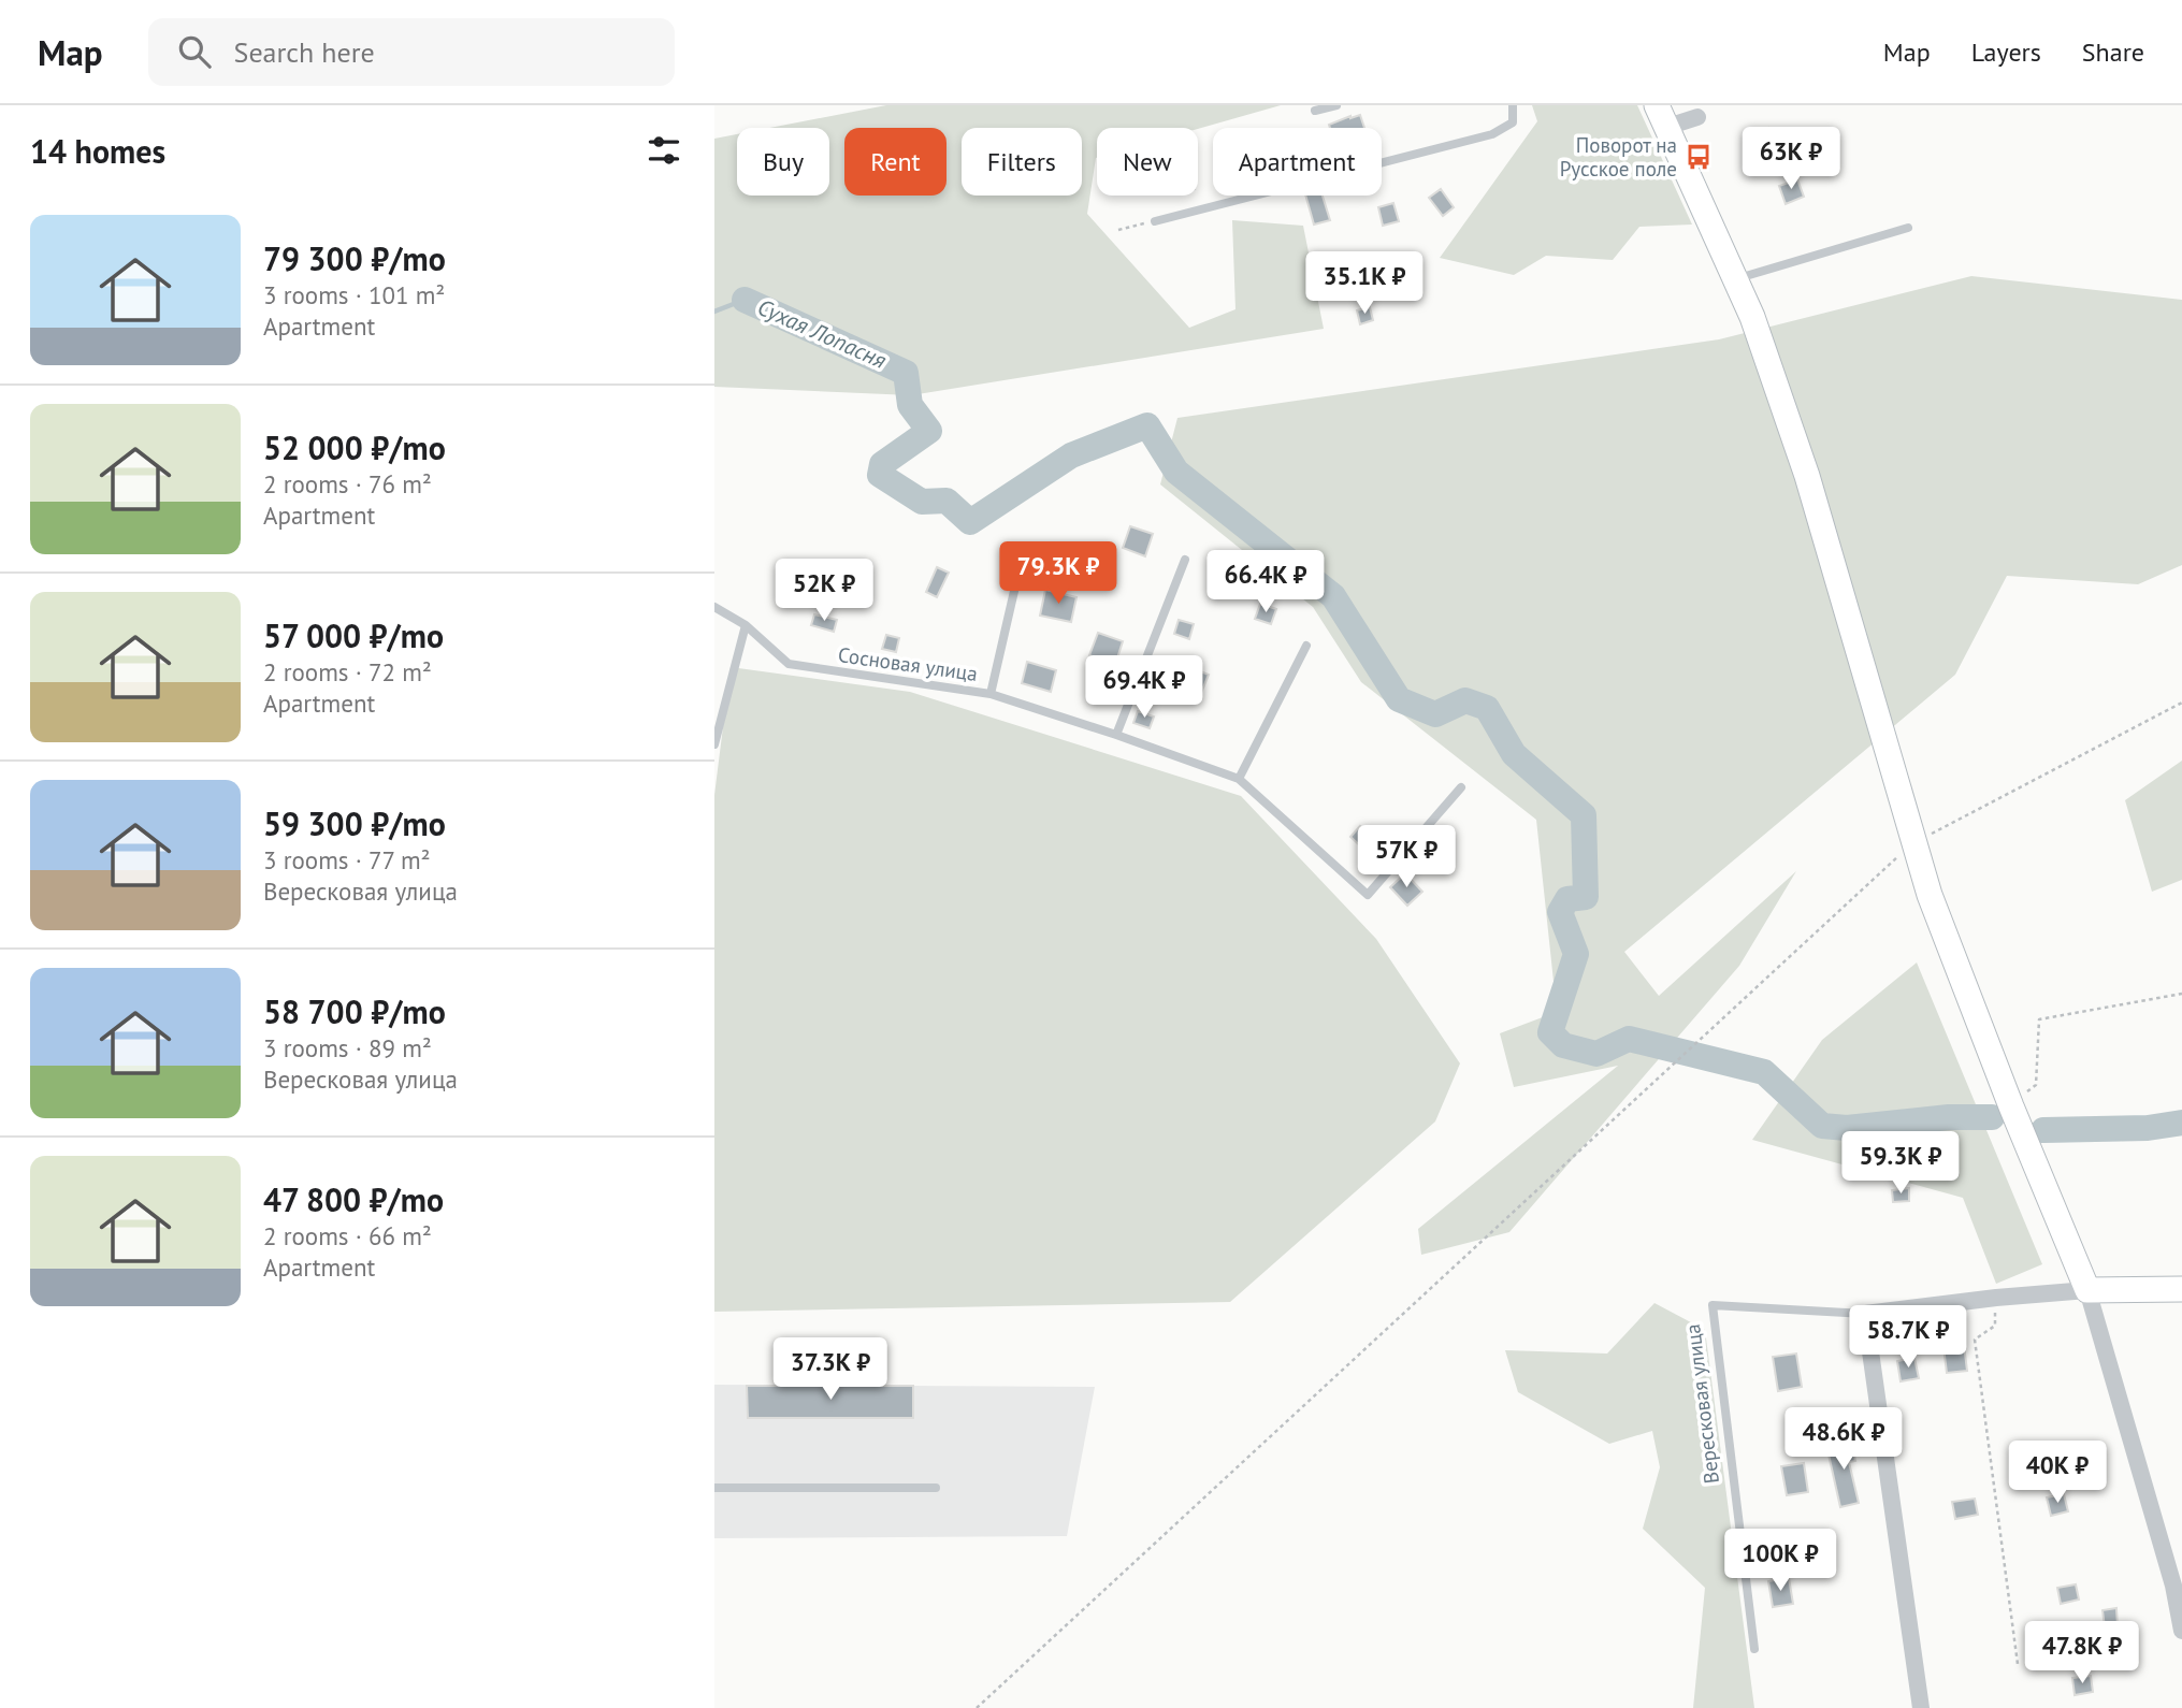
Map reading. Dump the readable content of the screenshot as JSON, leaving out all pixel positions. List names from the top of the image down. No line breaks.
{"streets":{"street":["Вересковая улица"],"lane":["Сосновая улица"]},"water":["Сухая Лопасня"],"places":{"bus stop":["Поворот на Русское поле"]},"page":{"header":"Map","search":"Search here","nav":["Map","Layers","Share"],"heading":"14 homes","price":["63K ₽","35.1K ₽","79.3K ₽","66.4K ₽","52K ₽","69.4K ₽","57K ₽","59.3K ₽","58.7K ₽","37.3K ₽","48.6K ₽","40K ₽","100K ₽","47.8K ₽"],"chip":["Buy","Rent","Filters","New","Apartment"],"list":[{"name":"79 300 ₽/mo","note":"3 rooms · 101 m² · Apartment"},{"name":"52 000 ₽/mo","note":"2 rooms · 76 m² · Apartment"},{"name":"57 000 ₽/mo","note":"2 rooms · 72 m² · Apartment"},{"name":"59 300 ₽/mo","note":"3 rooms · 77 m² · Вересковая улица"},{"name":"58 700 ₽/mo","note":"3 rooms · 89 m² · Вересковая улица"},{"name":"47 800 ₽/mo","note":"2 rooms · 66 m² · Apartment"}]}}
